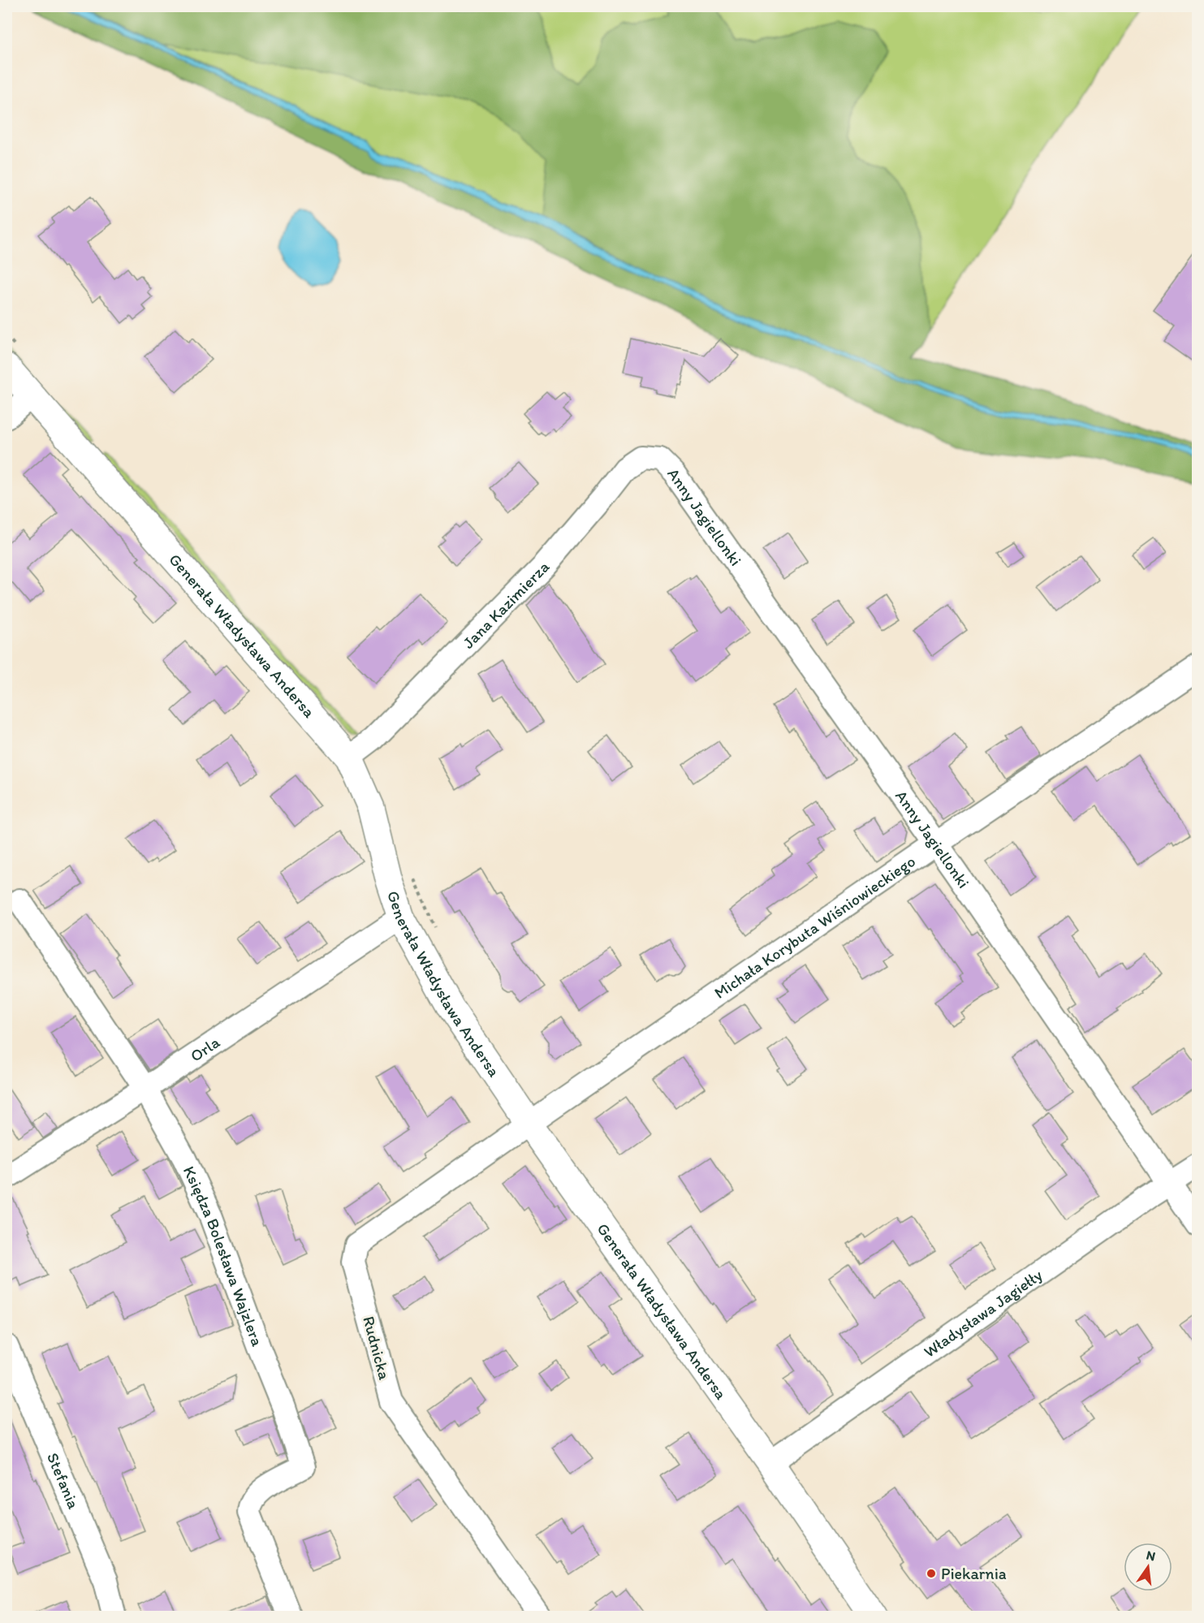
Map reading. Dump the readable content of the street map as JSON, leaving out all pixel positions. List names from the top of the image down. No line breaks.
{"streets":{"street":["Anny Jagiellonki","Jana Kazimierza","Generała Władysława Andersa","Michała Korybuta Wiśniowieckiego","Orla","Księdza Bolesława Wajzlera","Władysława Jagiełły","Rudnicka","Stefania"]},"crossings":[["Anny Jagiellonki","Jana Kazimierza"],["Anny Jagiellonki","Michała Korybuta Wiśniowieckiego"],["Anny Jagiellonki","Władysława Jagiełły"],["Jana Kazimierza","Generała Władysława Andersa"],["Generała Władysława Andersa","Michała Korybuta Wiśniowieckiego"],["Generała Władysława Andersa","Orla"],["Generała Władysława Andersa","Władysława Jagiełły"],["Generała Władysława Andersa","Rudnicka"],["Michała Korybuta Wiśniowieckiego","Rudnicka"],["Orla","Księdza Bolesława Wajzlera"]],"places":["Piekarnia"],"north":"top"}
